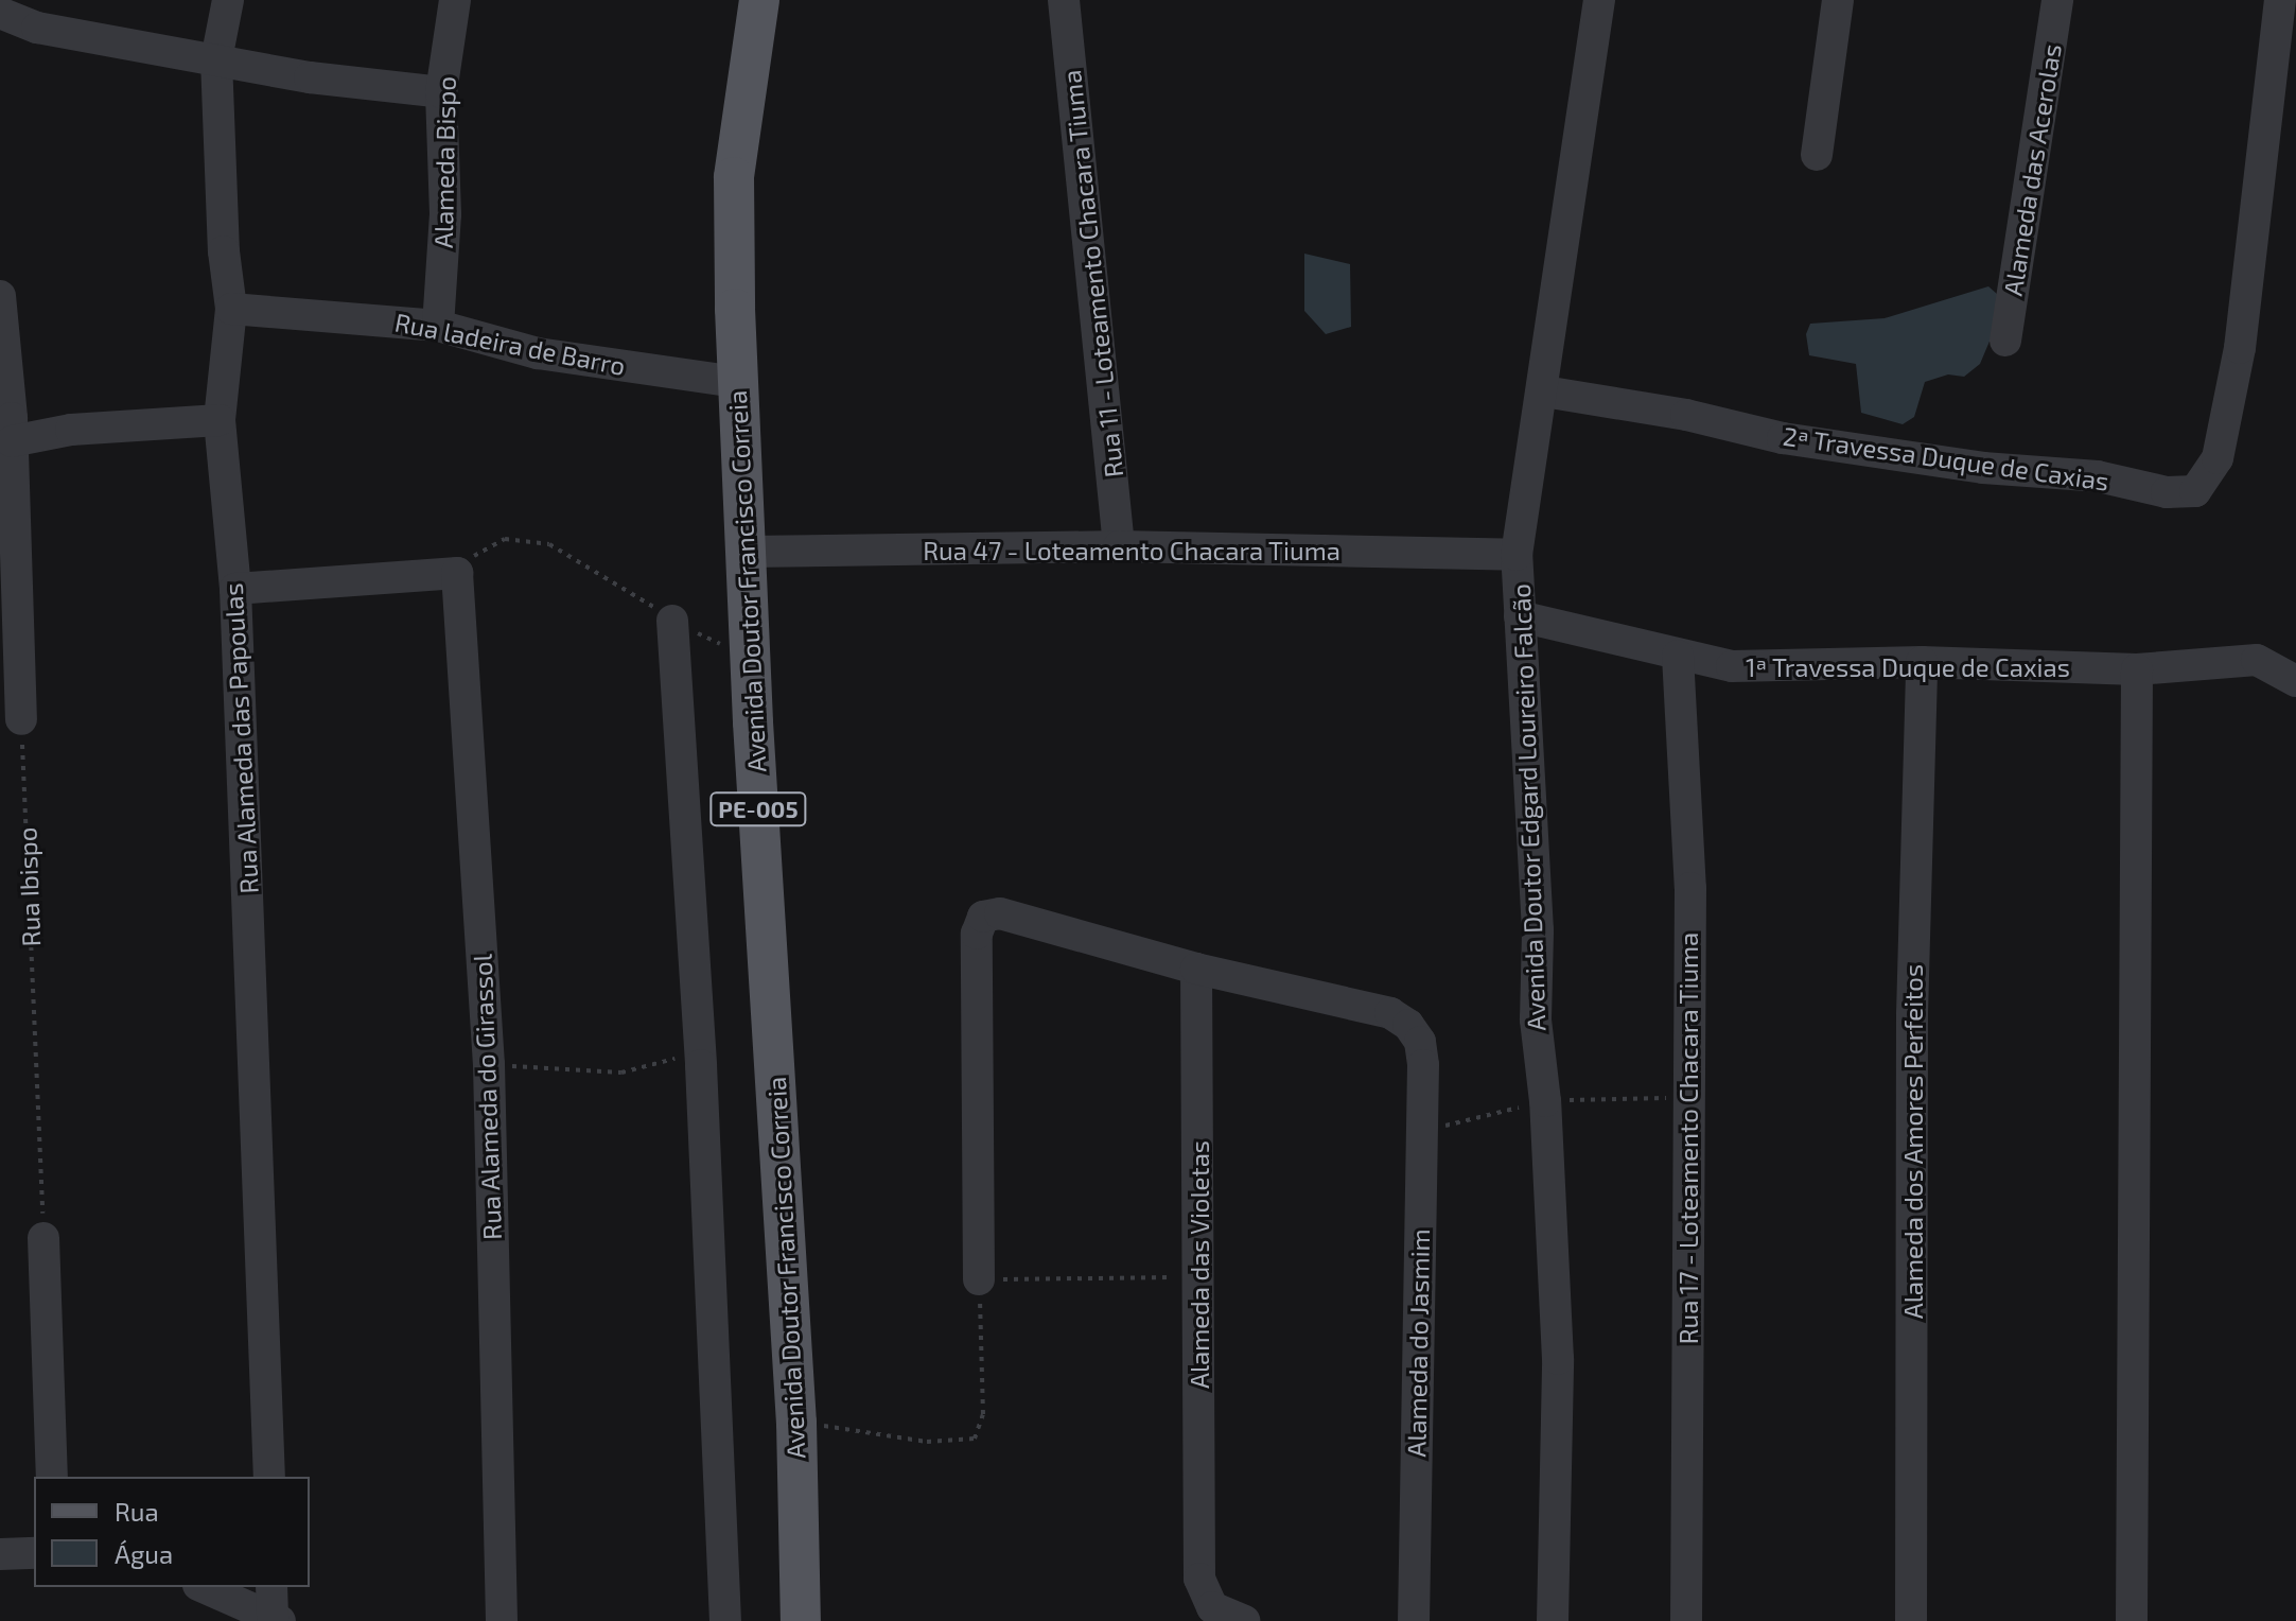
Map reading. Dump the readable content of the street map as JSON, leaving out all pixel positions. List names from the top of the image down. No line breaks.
{"streets":{"main road":["Avenida Doutor Francisco Correia","PE-005"],"street":["Alameda Bispo","Alameda das Acerolas","Rua 11 - Loteamento Chacara Tiuma","Rua ladeira de Barro","2ª Travessa Duque de Caxias","Rua 47 - Loteamento Chacara Tiuma","1ª Travessa Duque de Caxias","Rua Alameda das Papoulas","Avenida Doutor Edgard Loureiro Falcão","Rua Alameda do Girassol","Rua 17 - Loteamento Chacara Tiuma","Alameda dos Amores Perfeitos","Alameda das Violetas","Alameda do Jasmim"],"path":["Rua Ibispo"]},"crossings":[["Alameda Bispo","Rua ladeira de Barro"],["Rua 11 - Loteamento Chacara Tiuma","Rua 47 - Loteamento Chacara Tiuma"],["Rua ladeira de Barro","Avenida Doutor Francisco Correia"],["Rua ladeira de Barro","Rua Alameda das Papoulas"],["2ª Travessa Duque de Caxias","Avenida Doutor Edgard Loureiro Falcão"],["Rua 47 - Loteamento Chacara Tiuma","Avenida Doutor Francisco Correia"],["Rua 47 - Loteamento Chacara Tiuma","Avenida Doutor Edgard Loureiro Falcão"],["1ª Travessa Duque de Caxias","Avenida Doutor Edgard Loureiro Falcão"],["1ª Travessa Duque de Caxias","Rua 17 - Loteamento Chacara Tiuma"],["1ª Travessa Duque de Caxias","Alameda dos Amores Perfeitos"],["Alameda das Violetas","Alameda do Jasmim"]],"legend":["Rua","Água"]}
